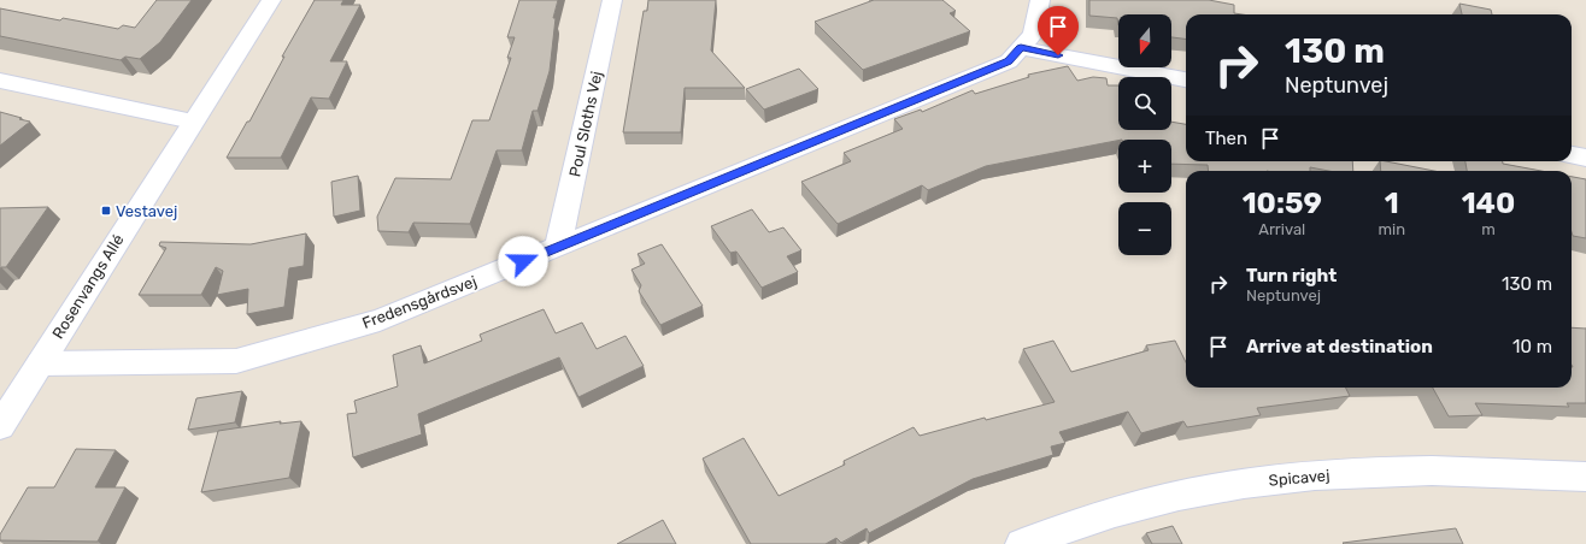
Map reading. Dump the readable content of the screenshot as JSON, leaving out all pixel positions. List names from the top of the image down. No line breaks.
{"streets":{"street":["Poul Sloths Vej","Rosenvangs Allé","Fredensgårdsvej","Spicavej"]},"crossings":[["Poul Sloths Vej","Fredensgårdsvej"],["Rosenvangs Allé","Fredensgårdsvej"]],"places":{"transit":["Vestavej"]},"north":"bottom","page":{"map_buttons":["+","−"],"turn":["130 m","Neptunvej"],"then":"Then","eta":["10:59","Arrival","1","min","140","m"],"list":[{"name":"Turn right","note":"Neptunvej","value":"130 m"},{"name":"Arrive at destination","value":"10 m"}]}}
